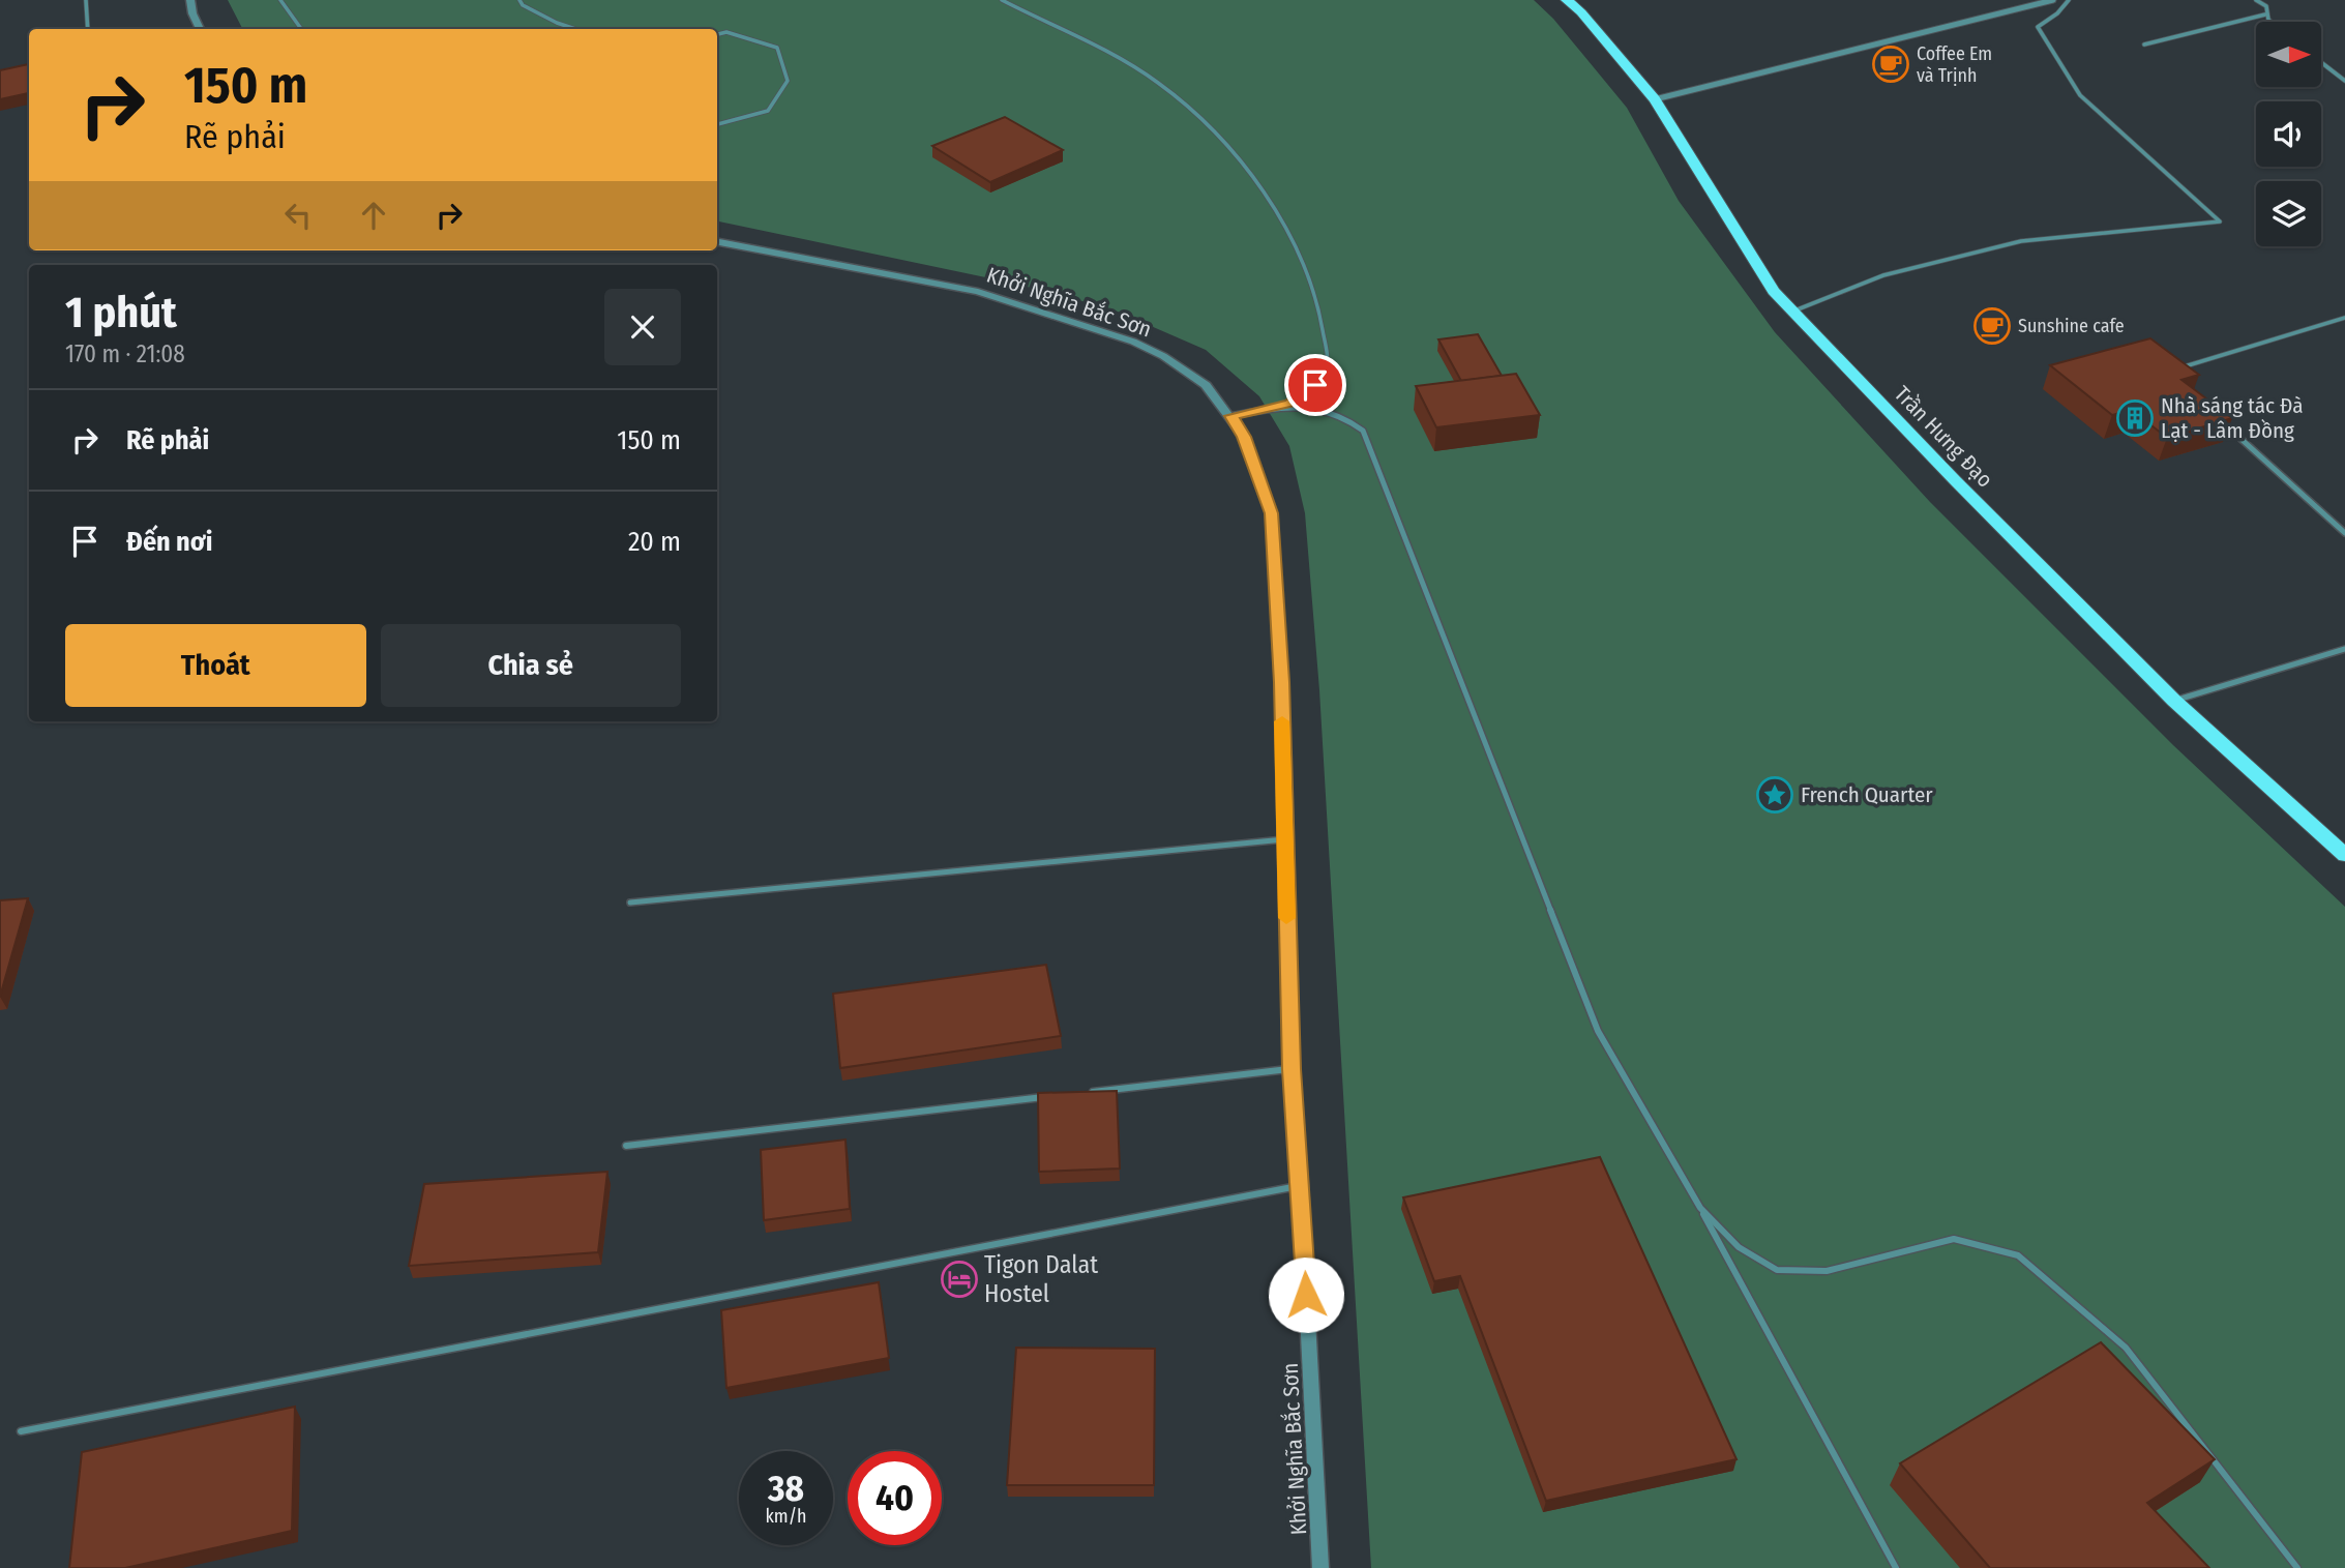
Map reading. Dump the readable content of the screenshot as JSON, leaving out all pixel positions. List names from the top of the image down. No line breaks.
{"streets":{"main road":["Trần Hưng Đạo"],"street":["Khởi Nghĩa Bắc Sơn"]},"places":{"cafe":["Coffee Em và Trịnh","Sunshine cafe"],"building":["Nhà sáng tác Đà Lạt - Lâm Đồng"],"place":["French Quarter"],"hotel":["Tigon Dalat Hostel"]},"north":"right","page":{"turn":["150 m","Rẽ phải"],"heading":["1 phút","170 m · 21:08"],"list":[{"name":"Rẽ phải","value":"150 m"},{"name":"Đến nơi","value":"20 m"}],"buttons":["Thoát","Chia sẻ"],"speed":"38 km/h","limit":"40"}}
